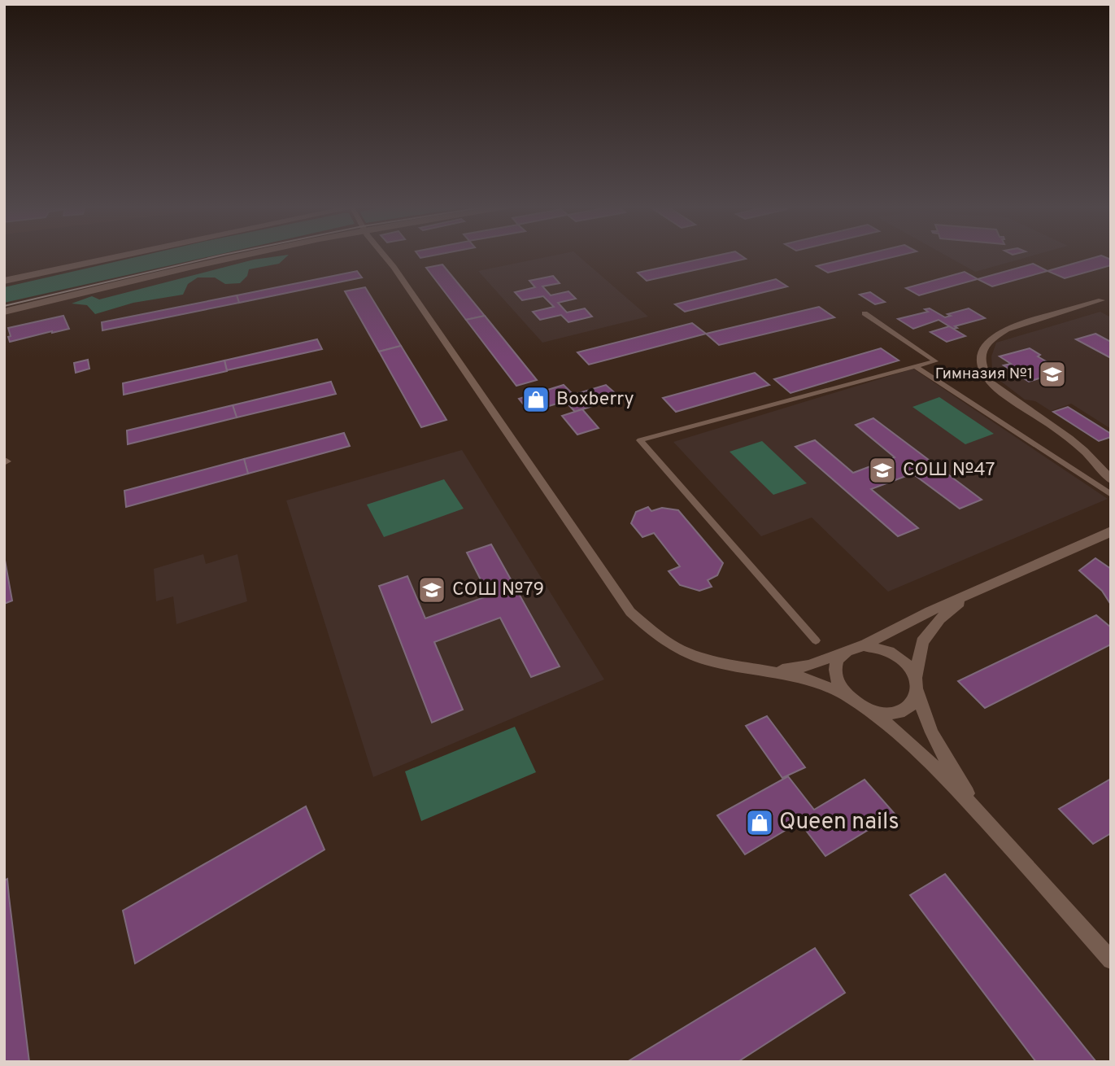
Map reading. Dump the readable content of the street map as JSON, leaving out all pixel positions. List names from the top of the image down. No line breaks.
{"places":{"school or university":["Гимназия №1","СОШ №47","СОШ №79"],"shop":["Boxberry","Queen nails"]}}
